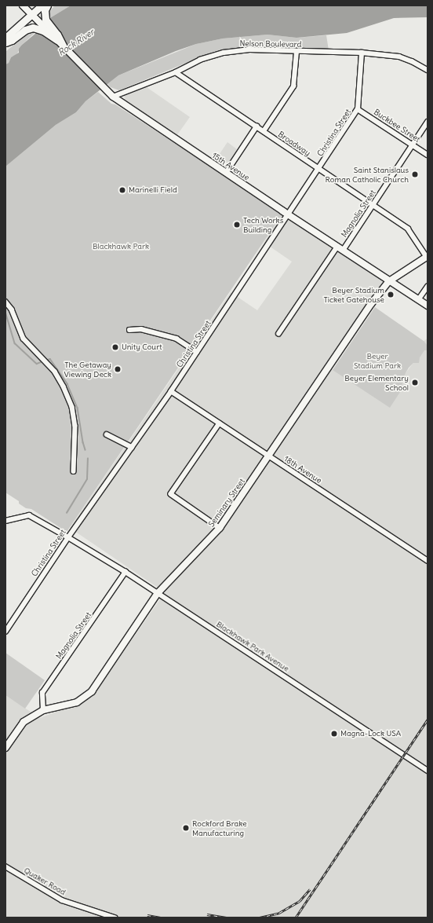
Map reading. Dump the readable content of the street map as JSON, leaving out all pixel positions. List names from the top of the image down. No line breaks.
{"streets":{"street":["Nelson Boulevard","Buckbee Street","Christina Street","Broadway","15th Avenue","Magnolia Street","18th Avenue","Seminary Street","Blackhawk Park Avenue","Quaker Road"]},"crossings":[["Nelson Boulevard","Christina Street"],["Nelson Boulevard","Broadway"],["Nelson Boulevard","15th Avenue"],["Buckbee Street","Christina Street"],["Buckbee Street","Magnolia Street"],["Christina Street","Broadway"],["Christina Street","15th Avenue"],["Christina Street","18th Avenue"],["Christina Street","Blackhawk Park Avenue"],["Broadway","Magnolia Street"],["Broadway","Seminary Street"],["15th Avenue","Magnolia Street"],["15th Avenue","Seminary Street"],["Magnolia Street","Seminary Street"],["Magnolia Street","Blackhawk Park Avenue"],["18th Avenue","Seminary Street"],["Seminary Street","Blackhawk Park Avenue"]],"water":["Rock River"],"parks":["Blackhawk Park","Beyer Stadium Park"],"places":["Saint Stanislaus Roman Catholic Church","Marinelli Field","Tech Works Building","Beyer Stadium Ticket Gatehouse","Unity Court","The Getaway Viewing Deck","Beyer Elementary School","Magna-Lock USA","Rockford Brake Manufacturing"]}
